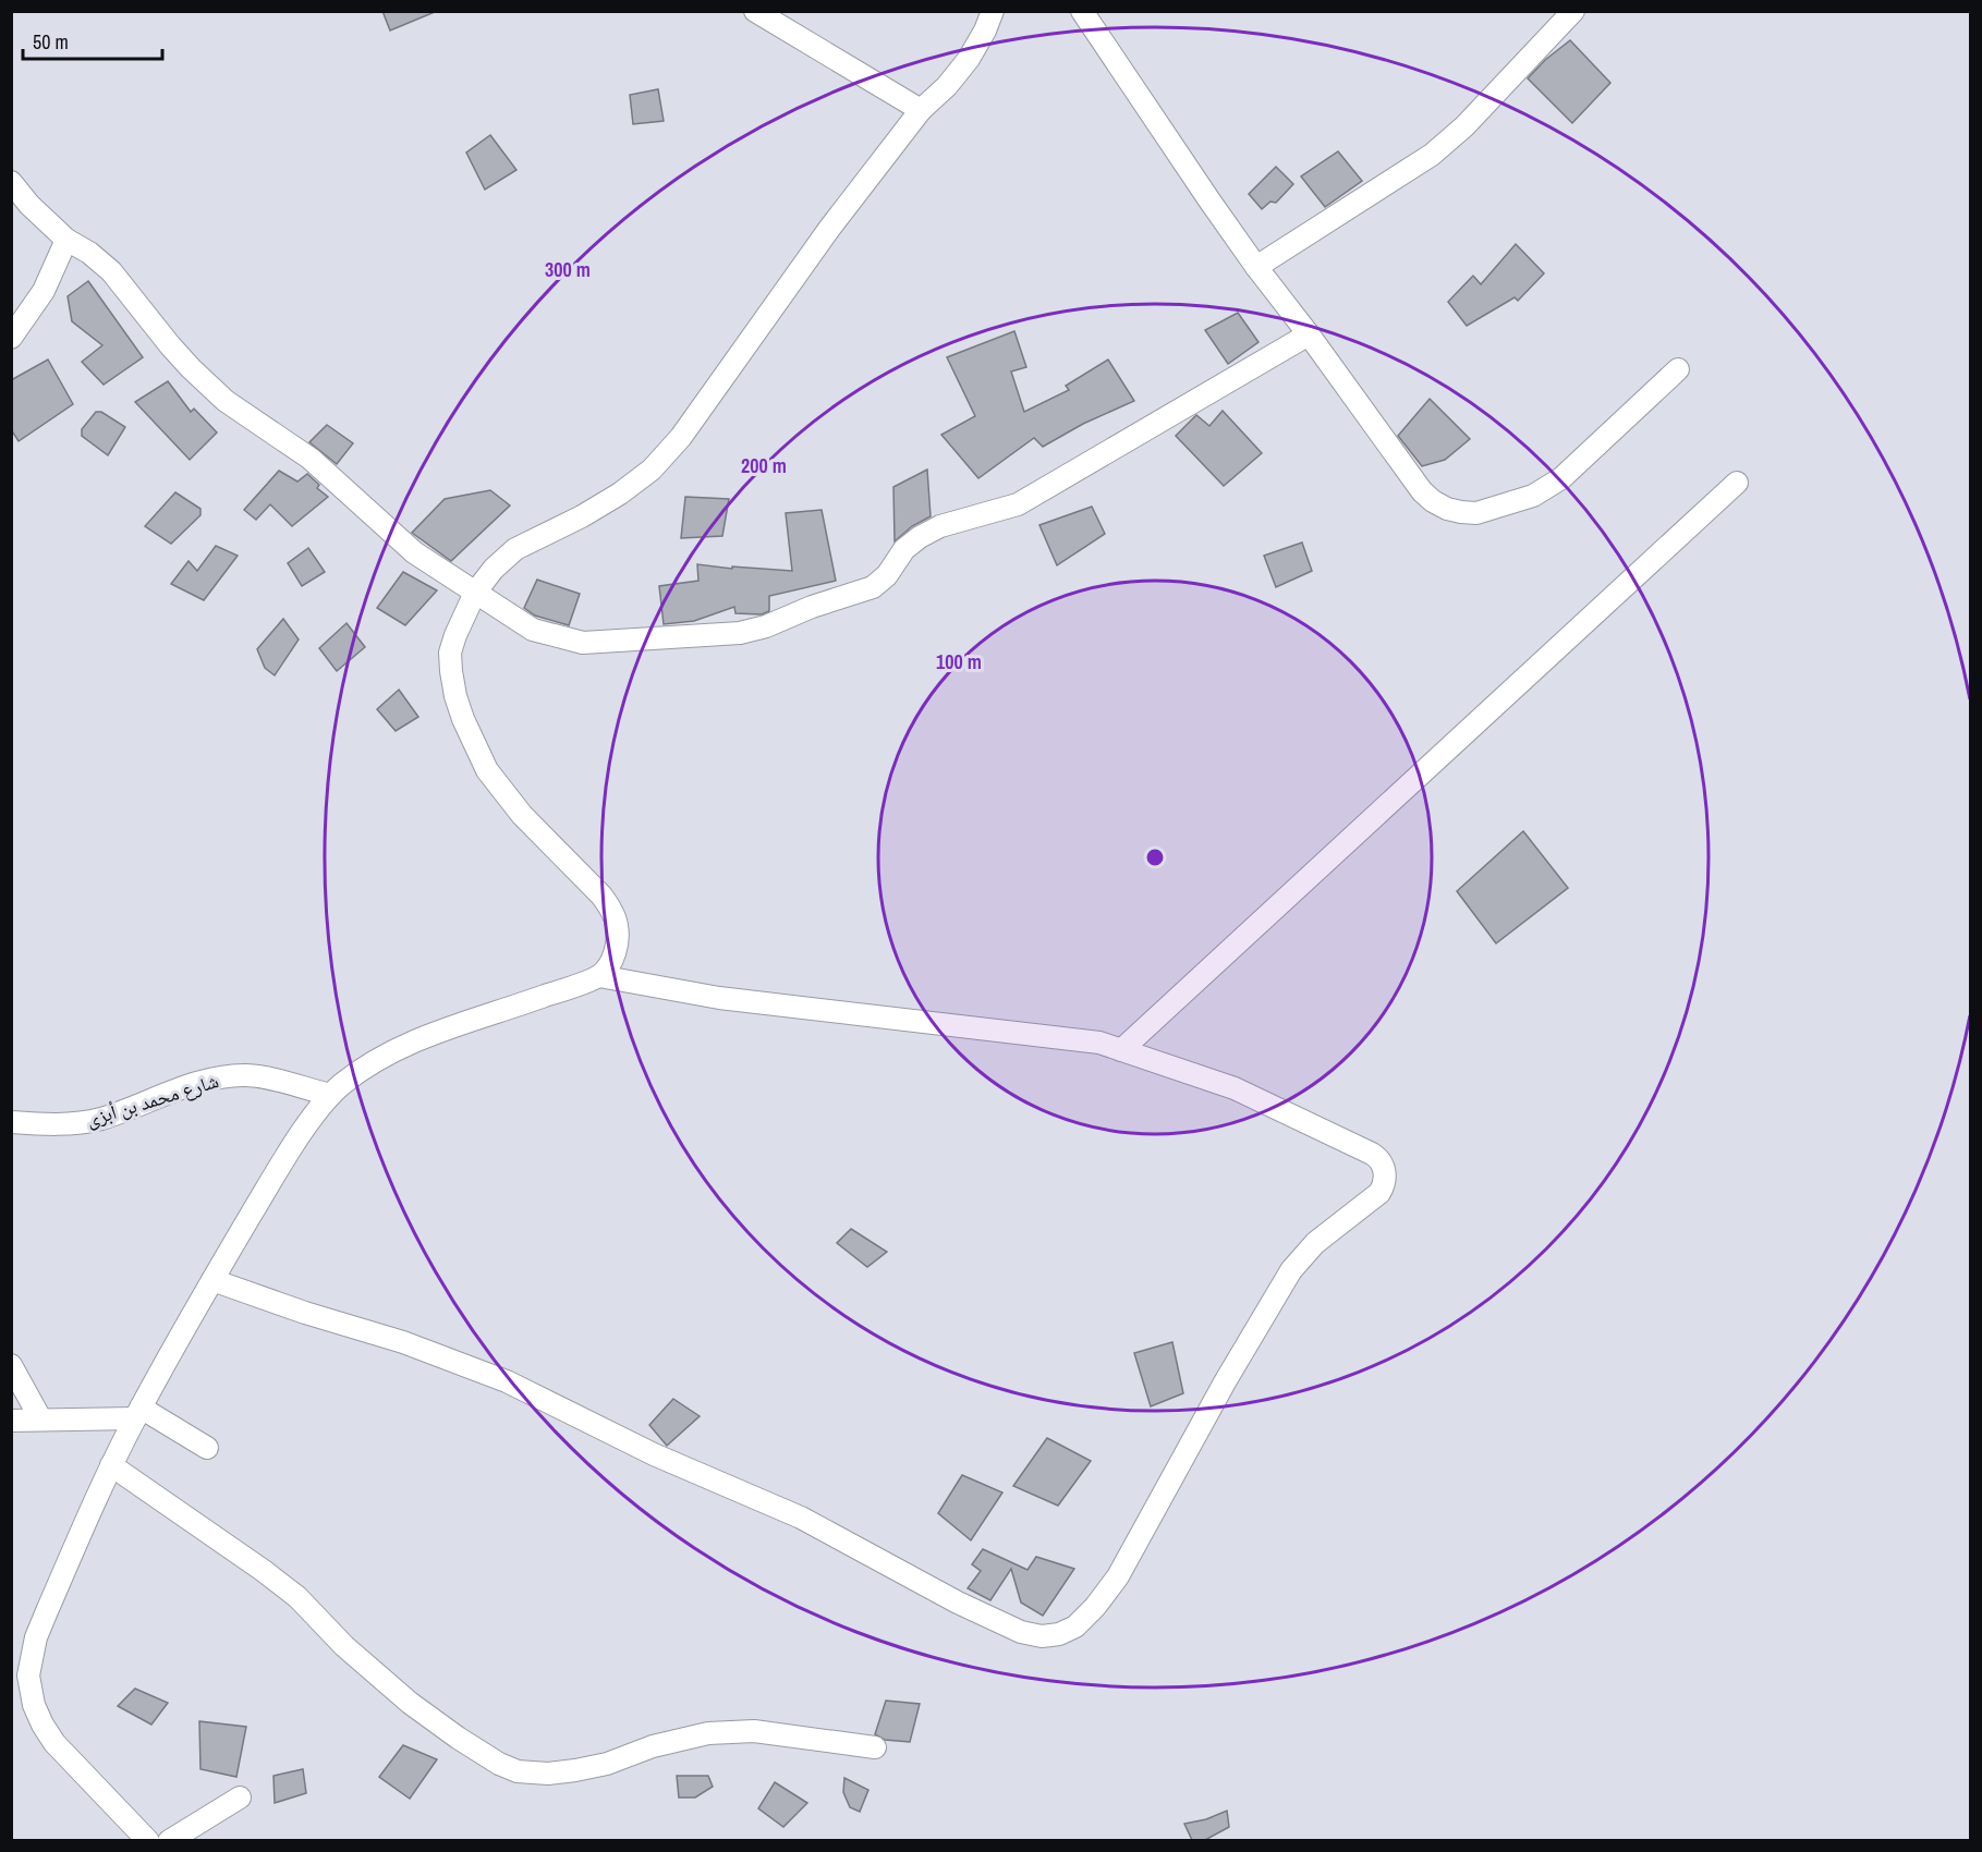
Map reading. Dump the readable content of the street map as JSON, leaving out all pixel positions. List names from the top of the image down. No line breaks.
{"streets":{"street":["شارع محمد بن أبزى"]},"scale_bar":"50 m","rings":["300 m","200 m","100 m"]}
